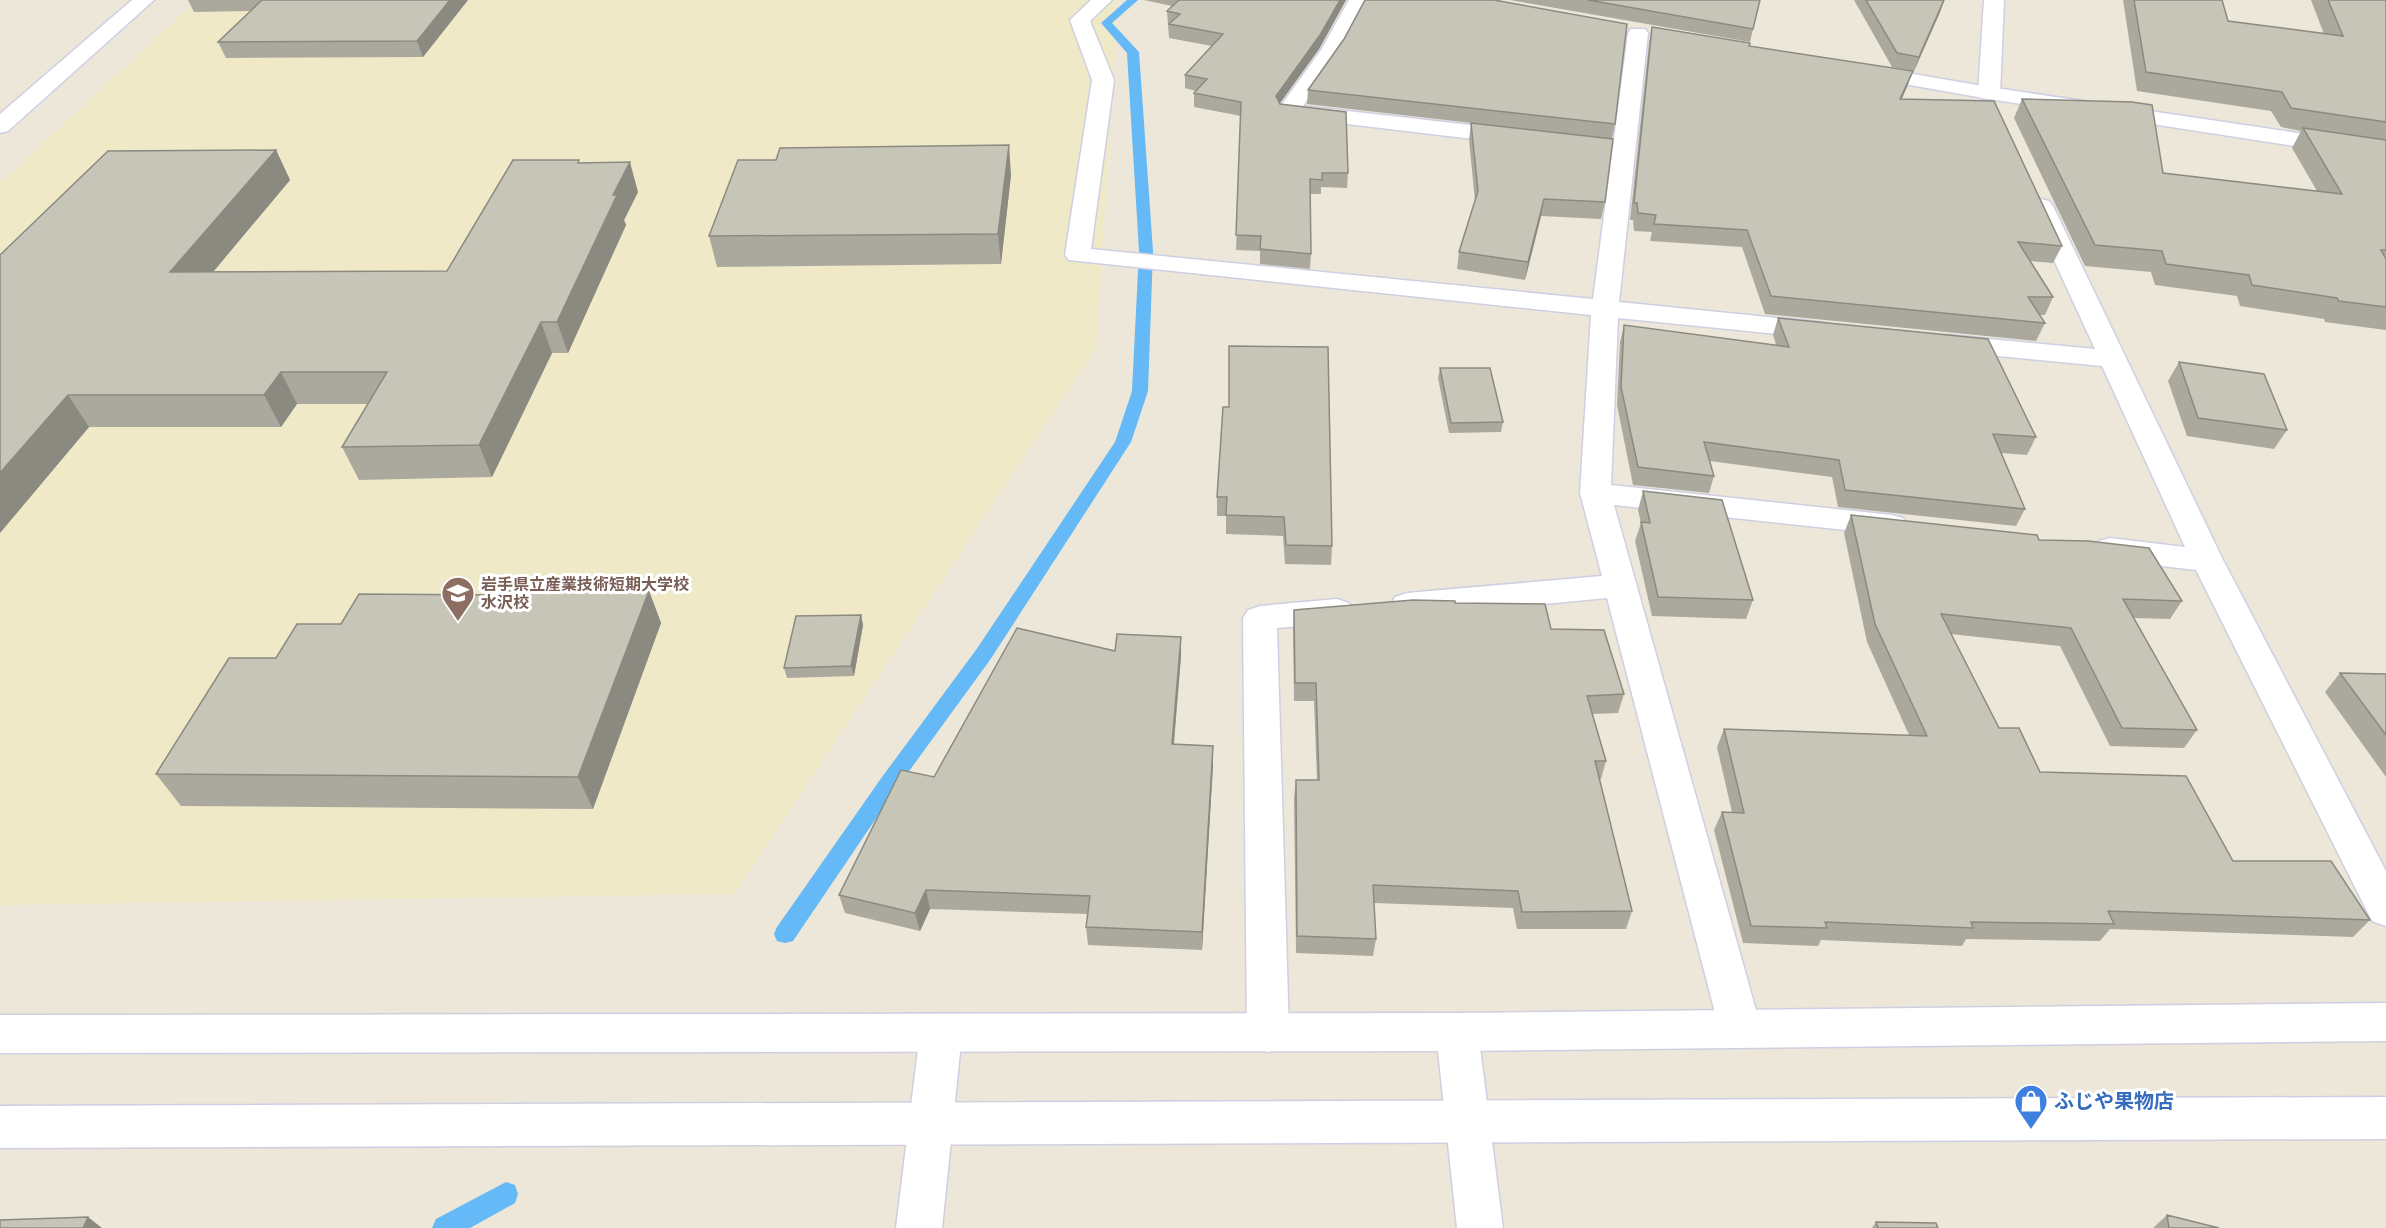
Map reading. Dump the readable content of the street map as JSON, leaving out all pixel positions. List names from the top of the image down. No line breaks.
{"places":{"school or university":["岩手県立産業技術短期大学校 水沢校"],"shop":["ふじや果物店"]}}
